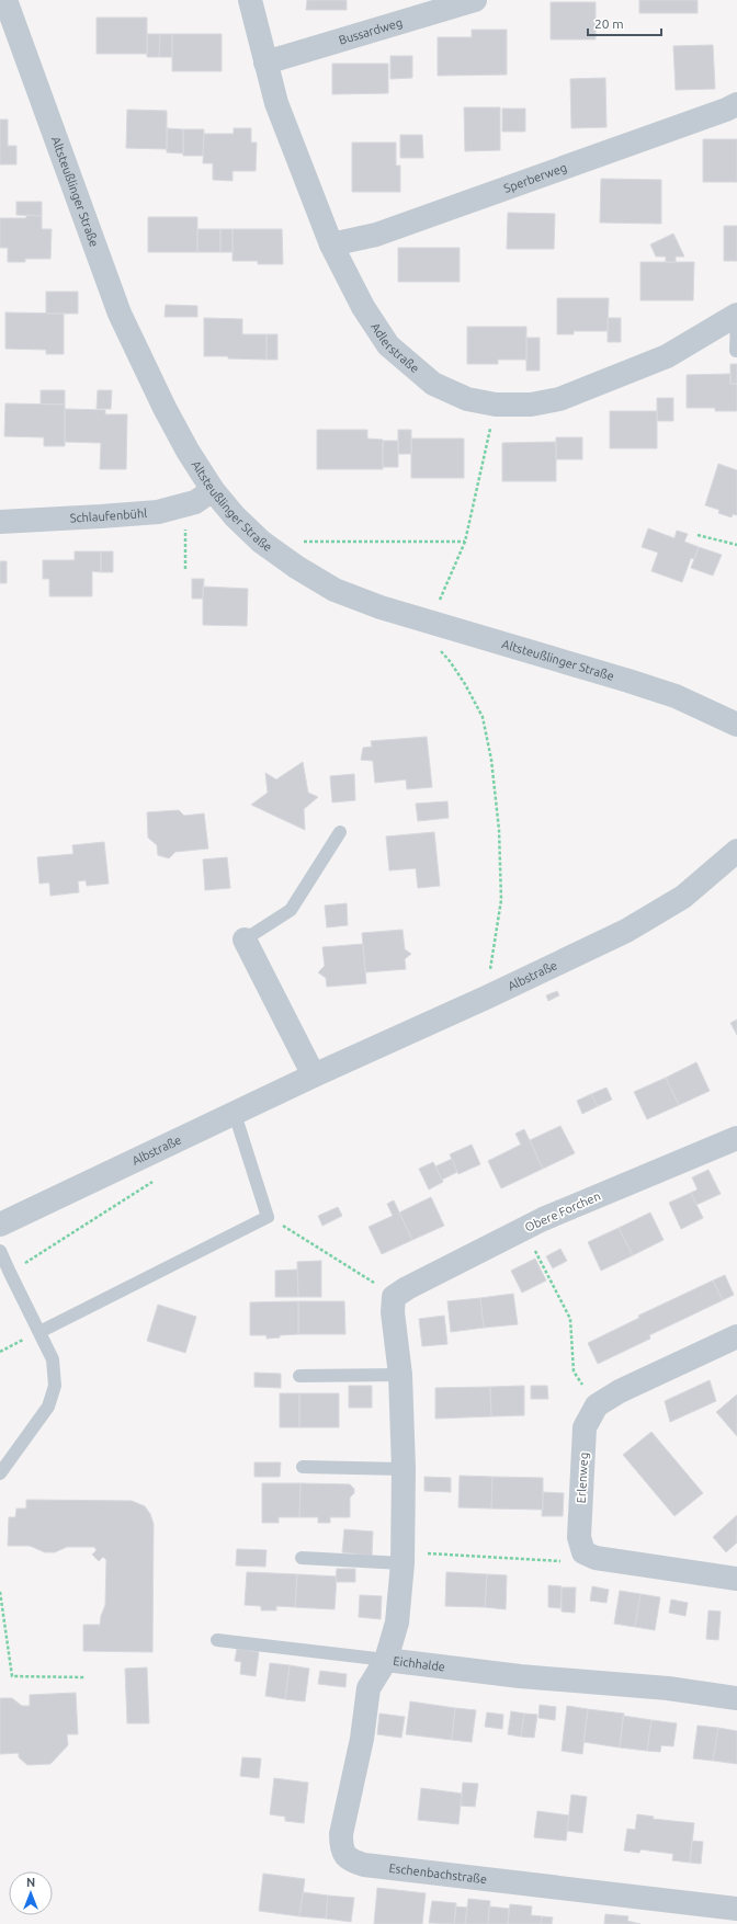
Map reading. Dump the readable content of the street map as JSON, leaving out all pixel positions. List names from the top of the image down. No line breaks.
{"streets":{"street":["Bussardweg","Sperberweg","Altsteußlinger Straße","Adlerstraße","Schlaufenbühl","Albstraße","Obere Forchen","Erlenweg","Eichhalde","Eschenbachstraße"]},"crossings":[["Bussardweg","Adlerstraße"],["Sperberweg","Adlerstraße"],["Altsteußlinger Straße","Schlaufenbühl"],["Obere Forchen","Eichhalde"],["Eichhalde","Eschenbachstraße"]],"scale_bar":"20 m","north":"top"}
